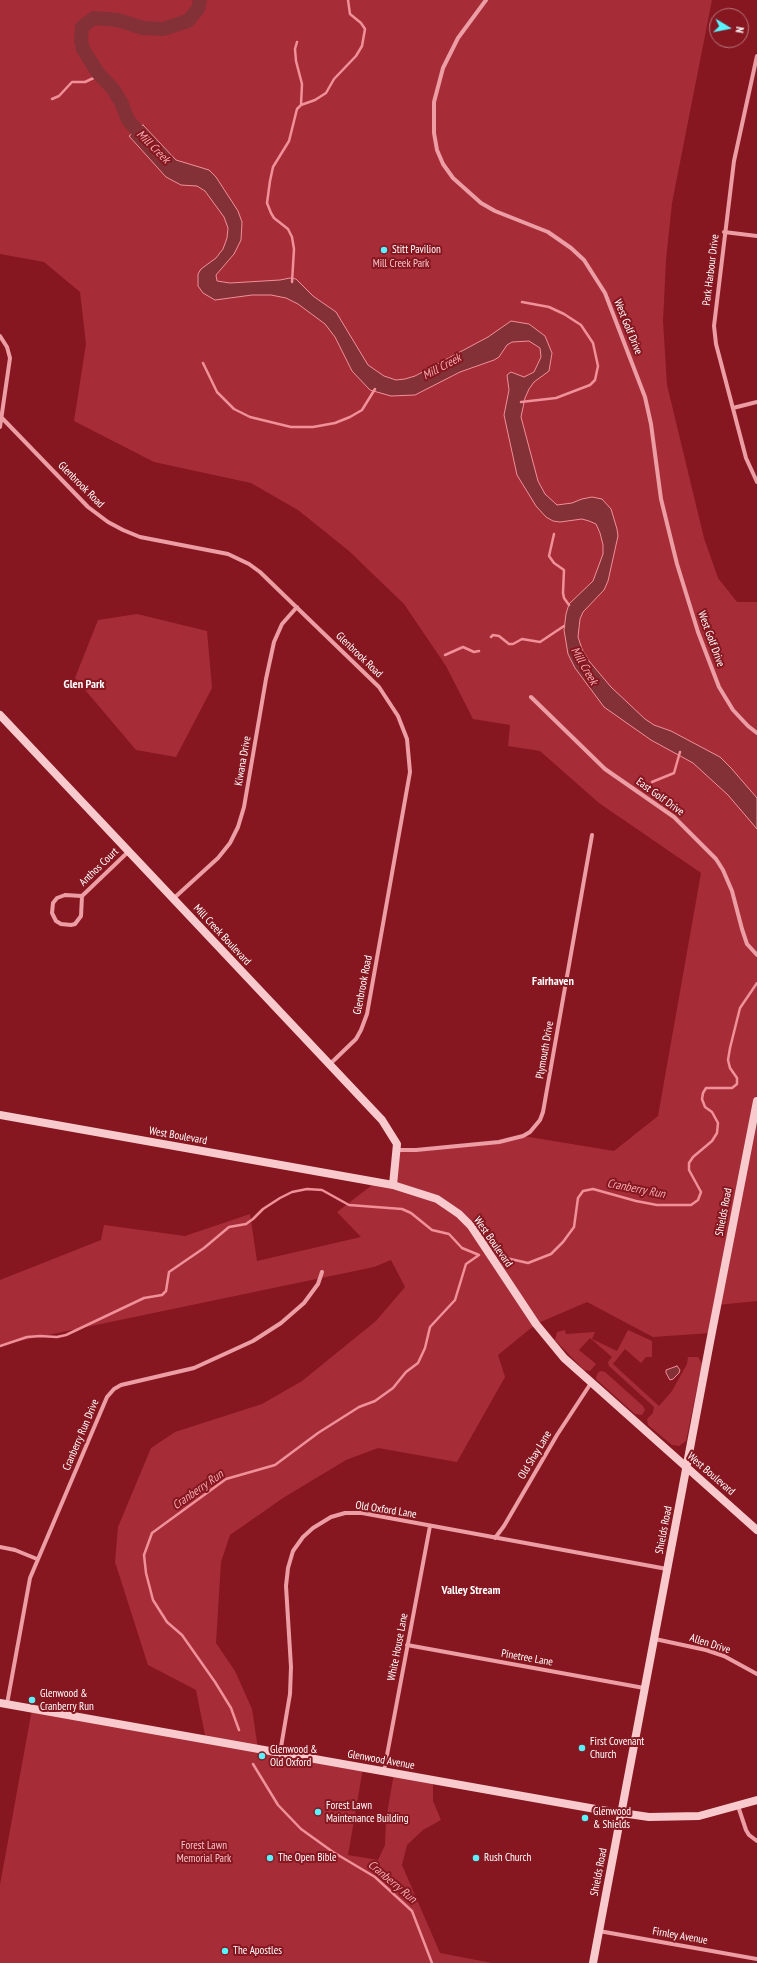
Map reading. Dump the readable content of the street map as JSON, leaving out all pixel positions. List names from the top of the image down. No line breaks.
{"streets":{"street":["Park Harbour Drive","West Golf Drive","Glenbrook Road","Kiwana Drive","East Golf Drive","Anthos Court","Mill Creek Boulevard","Plymouth Drive","West Boulevard","Shields Road","Cranberry Run Drive","Old Shay Lane","Old Oxford Lane","Allen Drive","White House Lane","Pinetree Lane","Glenwood Avenue","Firnley Avenue"]},"crossings":[["Glenbrook Road","Kiwana Drive"],["Glenbrook Road","Mill Creek Boulevard"],["Kiwana Drive","Mill Creek Boulevard"],["Anthos Court","Mill Creek Boulevard"],["Mill Creek Boulevard","Plymouth Drive"],["West Boulevard","Shields Road"],["West Boulevard","Old Shay Lane"],["Shields Road","Old Oxford Lane"],["Shields Road","Allen Drive"],["Shields Road","Pinetree Lane"],["Shields Road","Glenwood Avenue"],["Shields Road","Firnley Avenue"],["Cranberry Run Drive","Glenwood Avenue"],["Old Shay Lane","Old Oxford Lane"],["Old Oxford Lane","White House Lane"],["Old Oxford Lane","Glenwood Avenue"],["White House Lane","Pinetree Lane"],["White House Lane","Glenwood Avenue"]],"districts":["Glen Park","Fairhaven","Valley Stream"],"water":["Mill Creek","Cranberry Run"],"parks":["Mill Creek Park","Forest Lawn Memorial Park"],"places":["Stitt Pavilion","Glenwood & Cranberry Run","First Covenant Church","Glenwood & Old Oxford","Forest Lawn Maintenance Building","Glenwood & Shields","The Open Bible","Rush Church","The Apostles"],"north":"right"}
